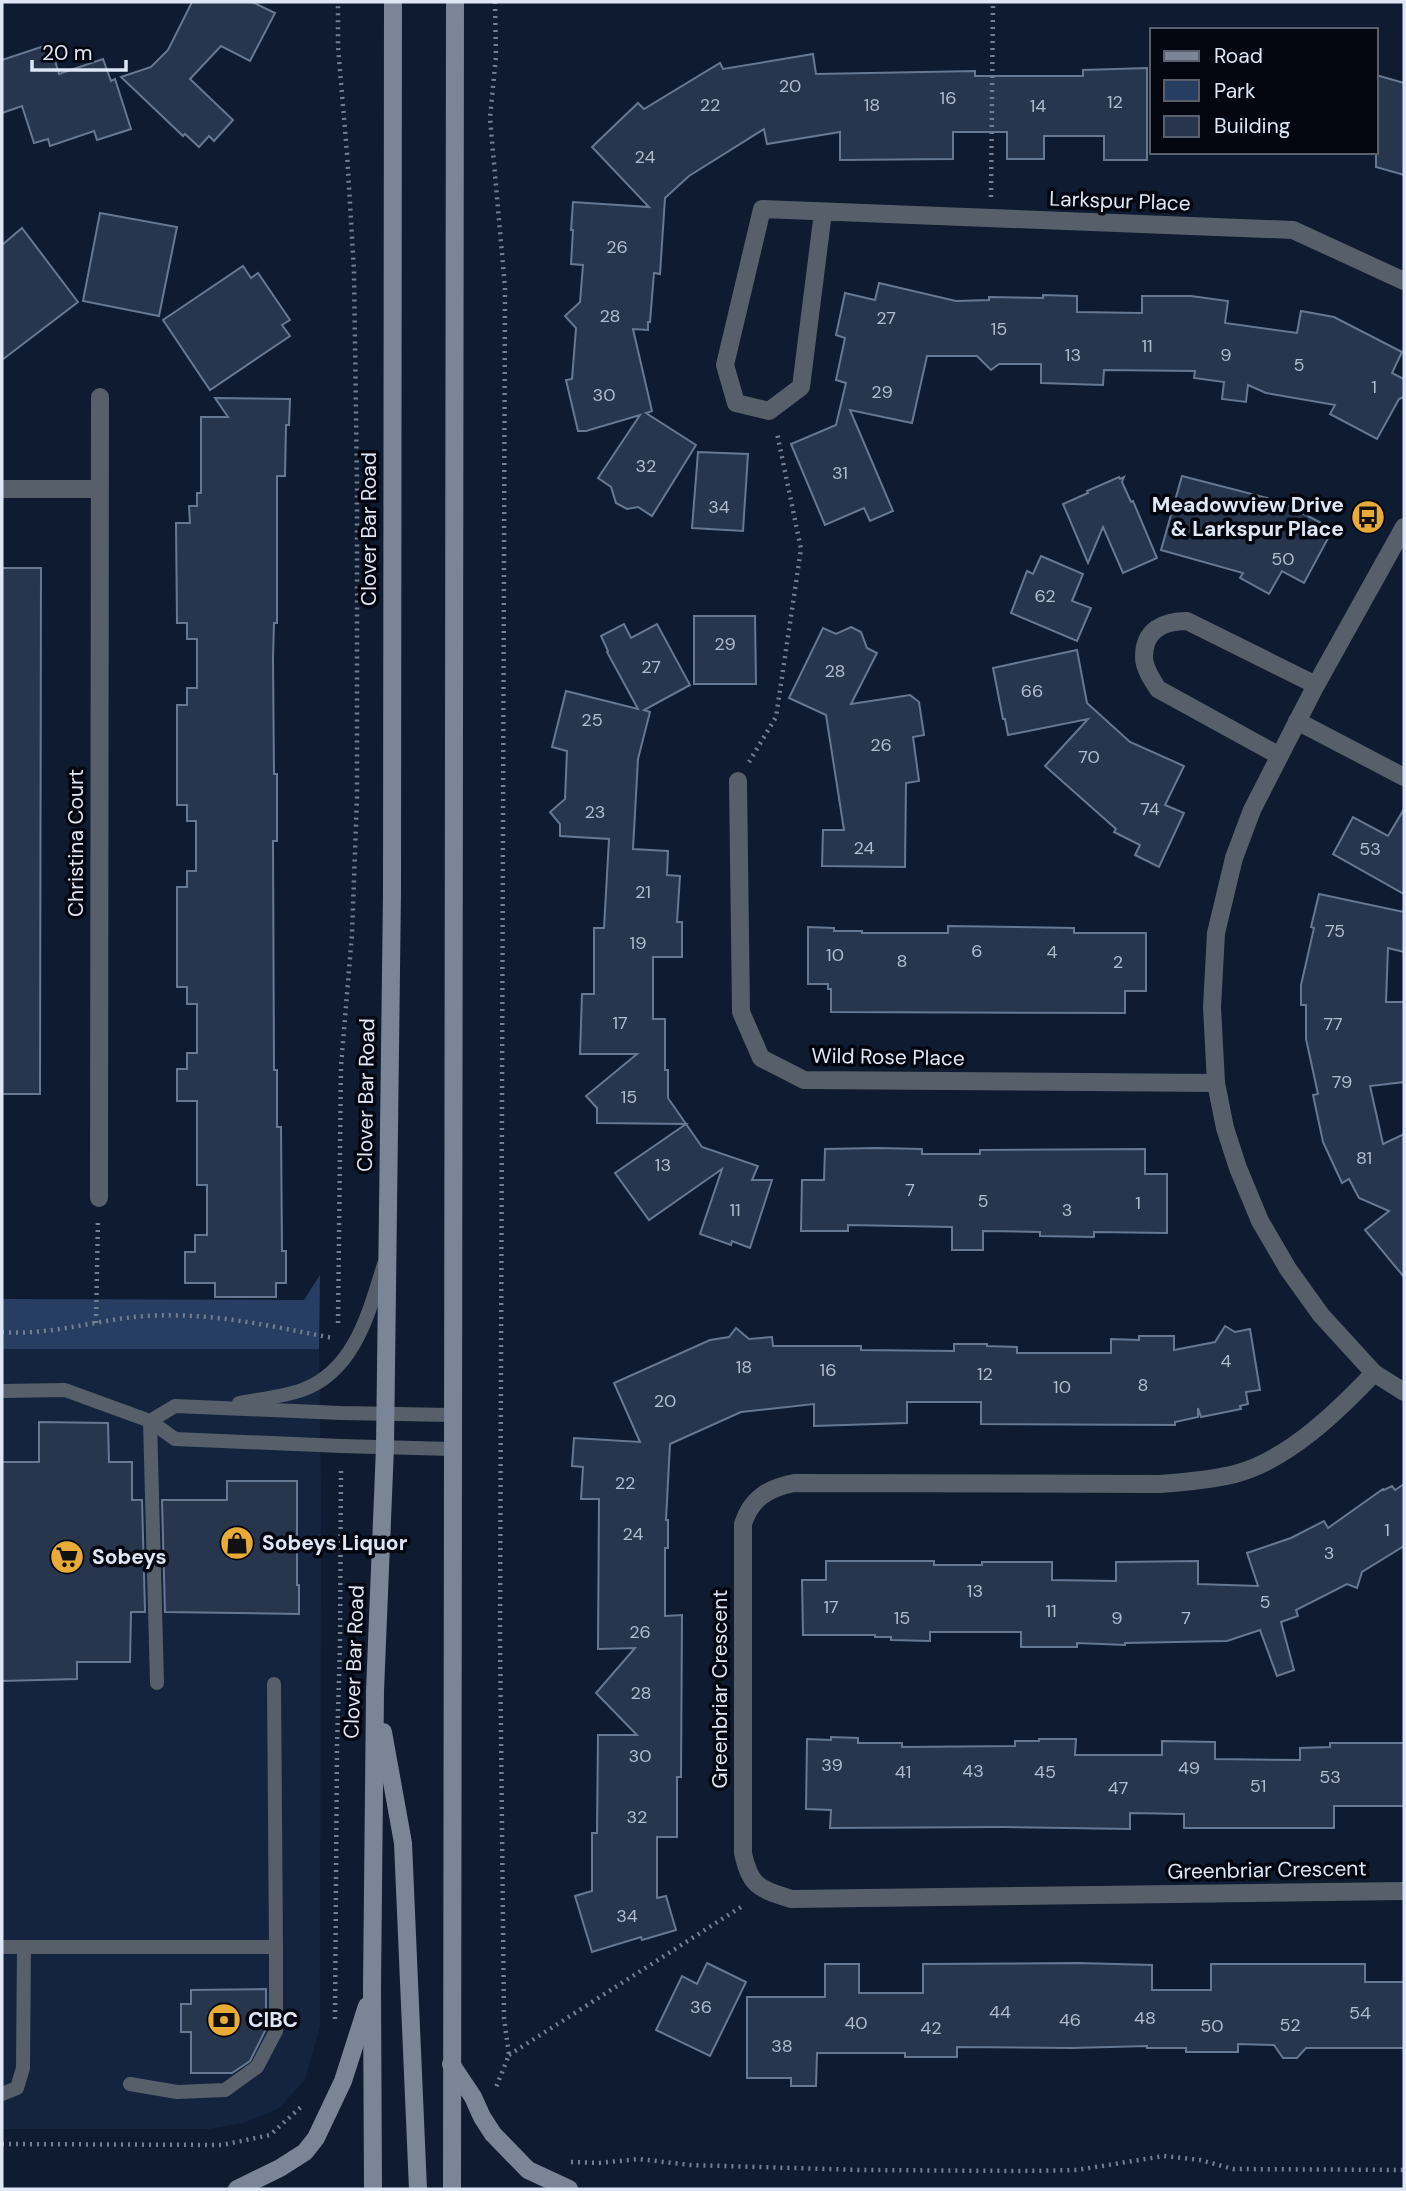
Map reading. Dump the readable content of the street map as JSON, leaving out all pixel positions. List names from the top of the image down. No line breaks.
{"streets":{"main road":["Clover Bar Road"],"street":["Larkspur Place","Christina Court","Wild Rose Place","Greenbriar Crescent"]},"places":{"bus stop":["Meadowview Drive & Larkspur Place"],"shop":["Sobeys Liquor"],"supermarket":["Sobeys"],"bank":["CIBC"]},"house_numbers":["20","16","12","22","18","14","24","26","28","27","15","11","13","9","5","1","29","30","32","31","34","50","62","29","27","28","66","25","26","70","74","23","24","53","21","75","19","6","4","10","8","2","17","77","79","15","81","13","7","5","1","11","3","4","18","16","12","8","10","20","22","1","24","3","13","5","17","11","15","9","7","26","28","30","39","49","43","41","45","53","51","47","32","34","36","44","54","48","46","40","52","50","42","38"],"legend":["Road","Park","Building"],"scale_bar":"20 m"}
